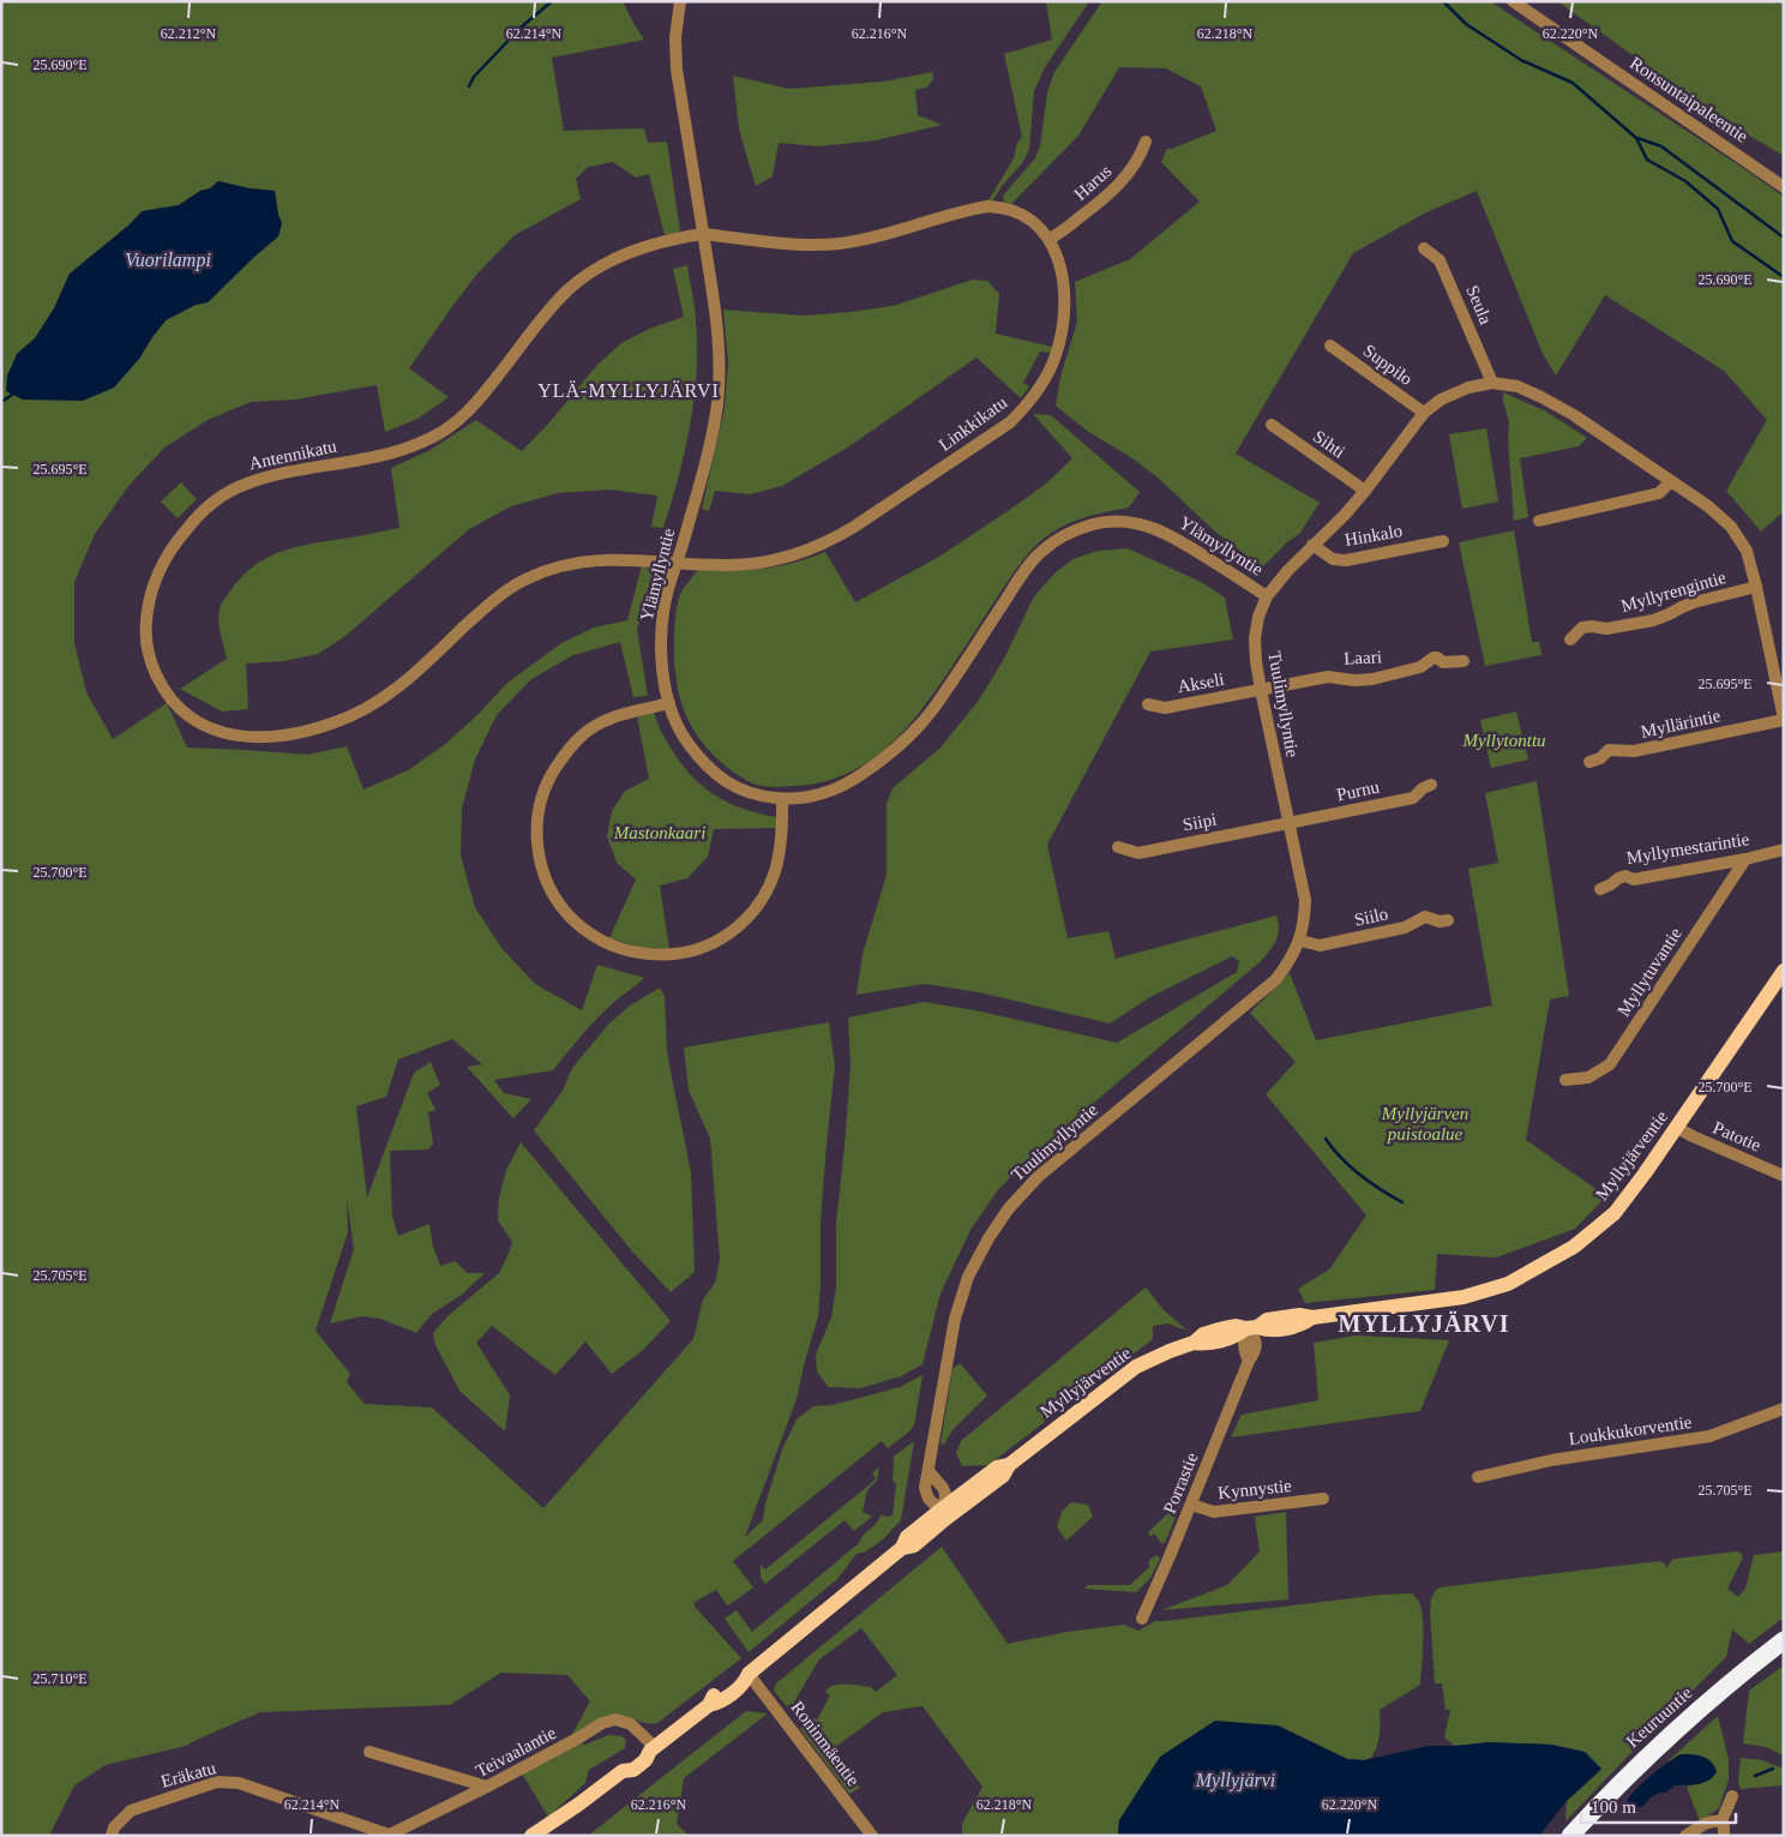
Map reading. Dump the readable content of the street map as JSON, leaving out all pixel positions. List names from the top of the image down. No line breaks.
{"streets":{"highway":["Keuruuntie"],"main road":["Myllyjärventie"],"street":["Ronsuntaipaleentie","Harus","Seula","Suppilo","Linkkikatu","Sihti","Antennikatu","Hinkalo","Ylämyllyntie","Myllyrengintie","Laari","Akseli","Tuulimyllyntie","Myllärintie","Purnu","Siipi","Myllymestarintie","Siilo","Myllytuvantie","Patotie","Loukkukorventie","Porrastie","Kynnystie","Roninmäentie","Teivaalantie","Eräkatu"]},"crossings":[["Harus","Linkkikatu"],["Seula","Tuulimyllyntie"],["Suppilo","Tuulimyllyntie"],["Linkkikatu","Antennikatu"],["Linkkikatu","Ylämyllyntie"],["Sihti","Tuulimyllyntie"],["Antennikatu","Ylämyllyntie"],["Hinkalo","Tuulimyllyntie"],["Ylämyllyntie","Tuulimyllyntie"],["Myllyrengintie","Tuulimyllyntie"],["Laari","Akseli"],["Laari","Tuulimyllyntie"],["Akseli","Tuulimyllyntie"],["Tuulimyllyntie","Myllärintie"],["Tuulimyllyntie","Purnu"],["Tuulimyllyntie","Siipi"],["Tuulimyllyntie","Siilo"],["Tuulimyllyntie","Myllyjärventie"],["Purnu","Siipi"],["Myllymestarintie","Myllytuvantie"],["Patotie","Myllyjärventie"],["Myllyjärventie","Porrastie"],["Myllyjärventie","Roninmäentie"],["Myllyjärventie","Teivaalantie"],["Porrastie","Kynnystie"],["Teivaalantie","Eräkatu"]],"districts":["YLÄ-MYLLYJÄRVI","MYLLYJÄRVI"],"water":["Vuorilampi","Myllyjärvi"],"parks":["Myllytonttu","Mastonkaari","Myllyjärven puistoalue"],"scale_bar":"100 m","coordinates":["62.212°N","62.214°N","62.216°N","62.218°N","62.220°N","25.690°E","25.695°E","25.700°E","25.705°E","25.710°E"]}
